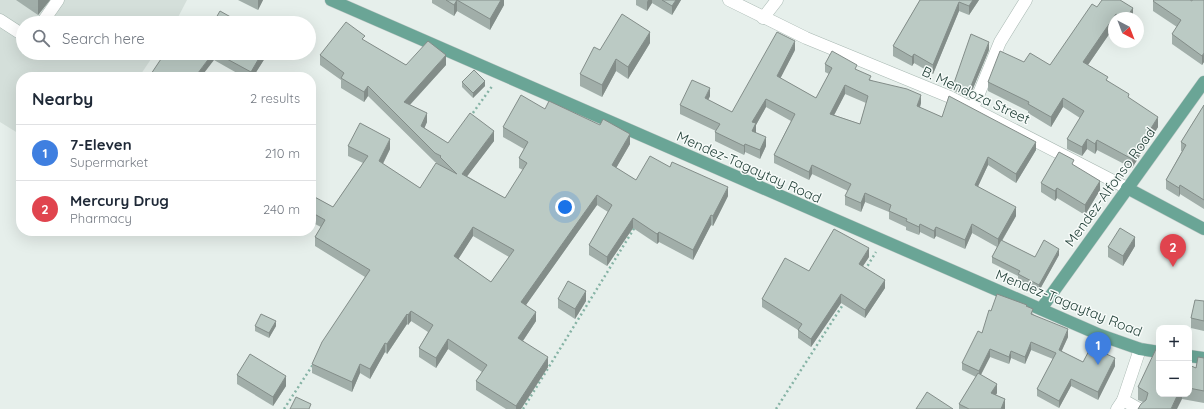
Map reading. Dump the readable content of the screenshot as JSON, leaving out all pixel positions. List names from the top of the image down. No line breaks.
{"streets":{"main road":["B. Mendoza Street","Mendez-Tagaytay Road","Mendez-Alfonso Road"]},"crossings":[["B. Mendoza Street","Mendez-Alfonso Road"],["Mendez-Tagaytay Road","Mendez-Alfonso Road"]],"north":"bottom right","page":{"search":"Search here","heading":["Nearby","2 results"],"list":[{"mark":"1","name":"7-Eleven","note":"Supermarket","value":"210 m"},{"mark":"2","name":"Mercury Drug","note":"Pharmacy","value":"240 m"}],"pins":["2","1"],"map_buttons":["+","−"]}}
